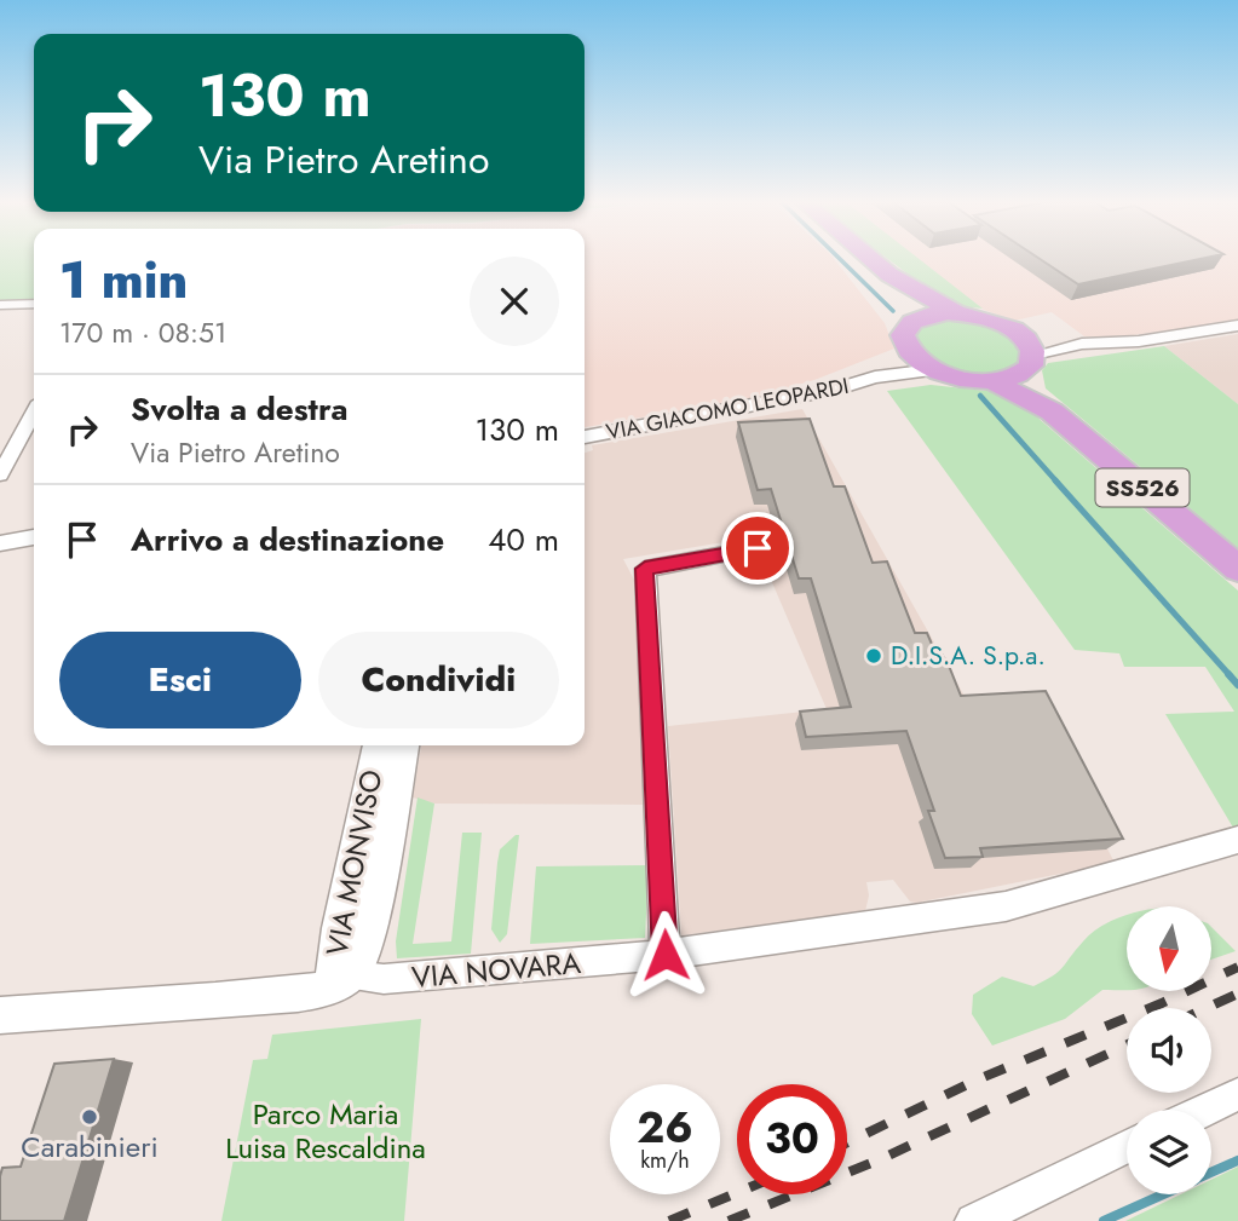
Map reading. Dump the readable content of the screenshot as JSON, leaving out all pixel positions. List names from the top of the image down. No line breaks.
{"streets":{"main road":["SS526"],"street":["VIA GIACOMO LEOPARDI","VIA MONVISO","VIA NOVARA"]},"crossings":[["VIA GIACOMO LEOPARDI","SS526"],["VIA MONVISO","VIA NOVARA"]],"parks":["Parco Maria Luisa Rescaldina"],"places":["D.I.S.A. S.p.a.","Carabinieri"],"north":"bottom","page":{"turn":["130 m","Via Pietro Aretino"],"heading":["1 min","170 m · 08:51"],"list":[{"name":"Svolta a destra","note":"Via Pietro Aretino","value":"130 m"},{"name":"Arrivo a destinazione","value":"40 m"}],"buttons":["Esci","Condividi"],"speed":"26 km/h","limit":"30"}}
